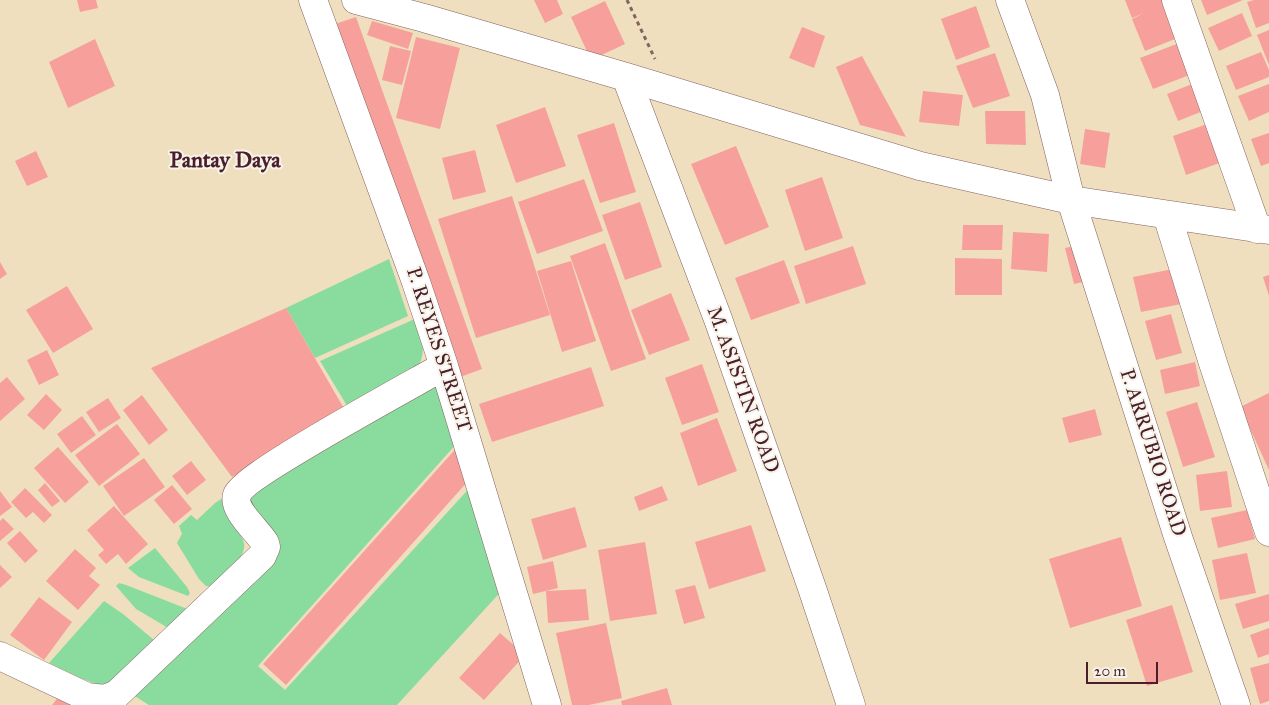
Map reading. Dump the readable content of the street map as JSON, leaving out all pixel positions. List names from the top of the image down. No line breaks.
{"streets":{"street":["P. REYES STREET","M. ASISTIN ROAD","P. ARRUBIO ROAD"]},"districts":["Pantay Daya"],"scale_bar":"20 m"}
